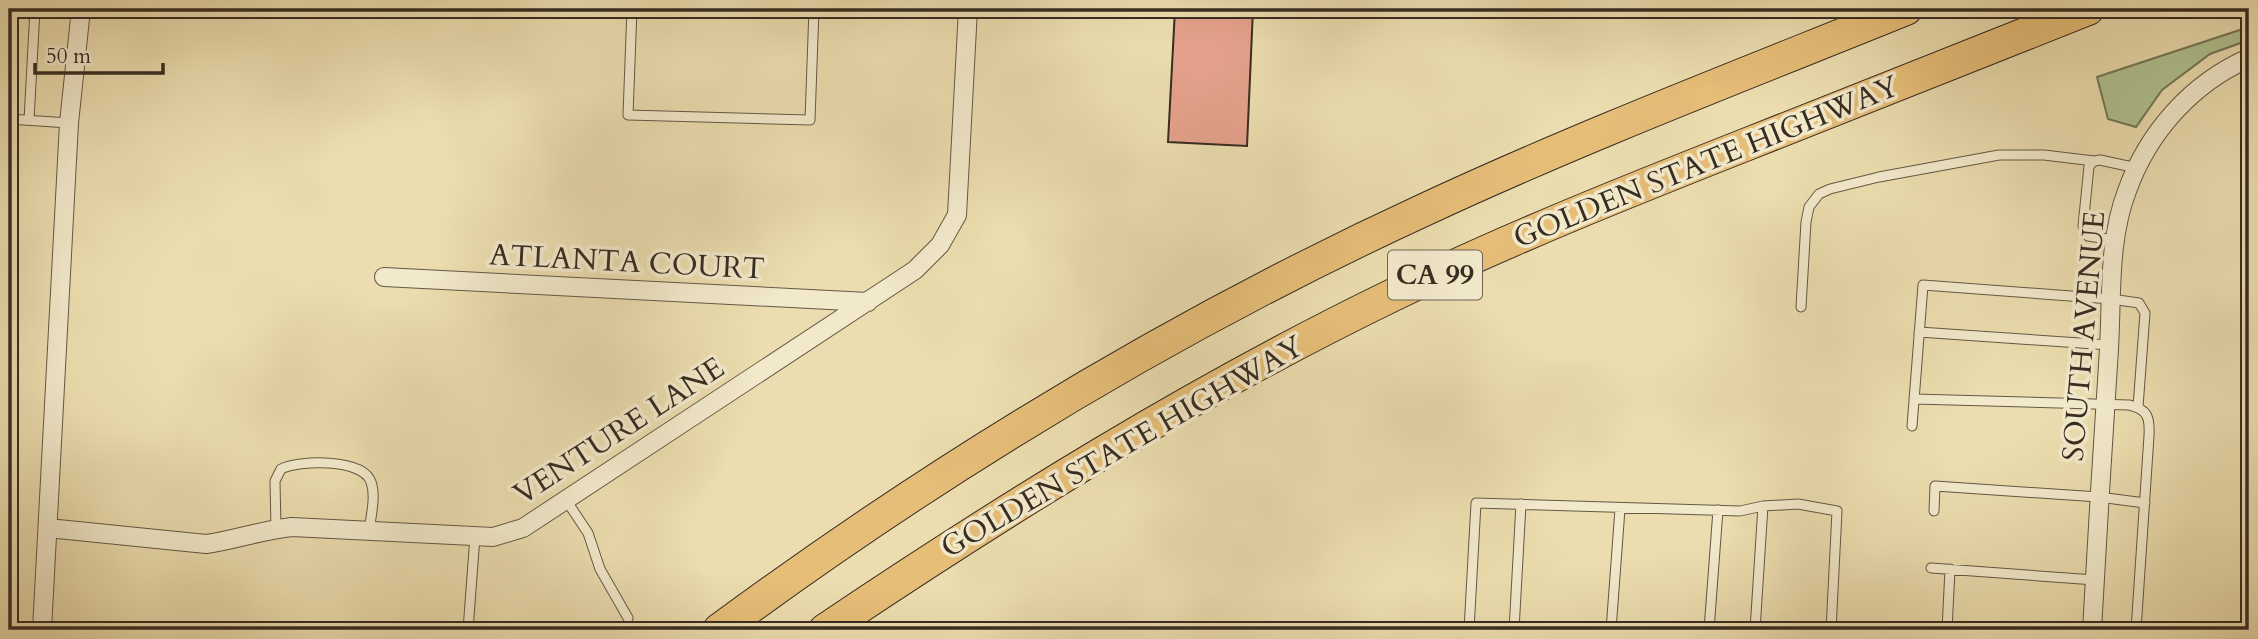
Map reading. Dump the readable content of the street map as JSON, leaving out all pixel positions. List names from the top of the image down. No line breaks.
{"streets":{"highway":["GOLDEN STATE HIGHWAY","CA 99"],"street":["ATLANTA COURT","SOUTH AVENUE","VENTURE LANE"]},"crossings":[["ATLANTA COURT","VENTURE LANE"]],"scale_bar":"50 m"}
